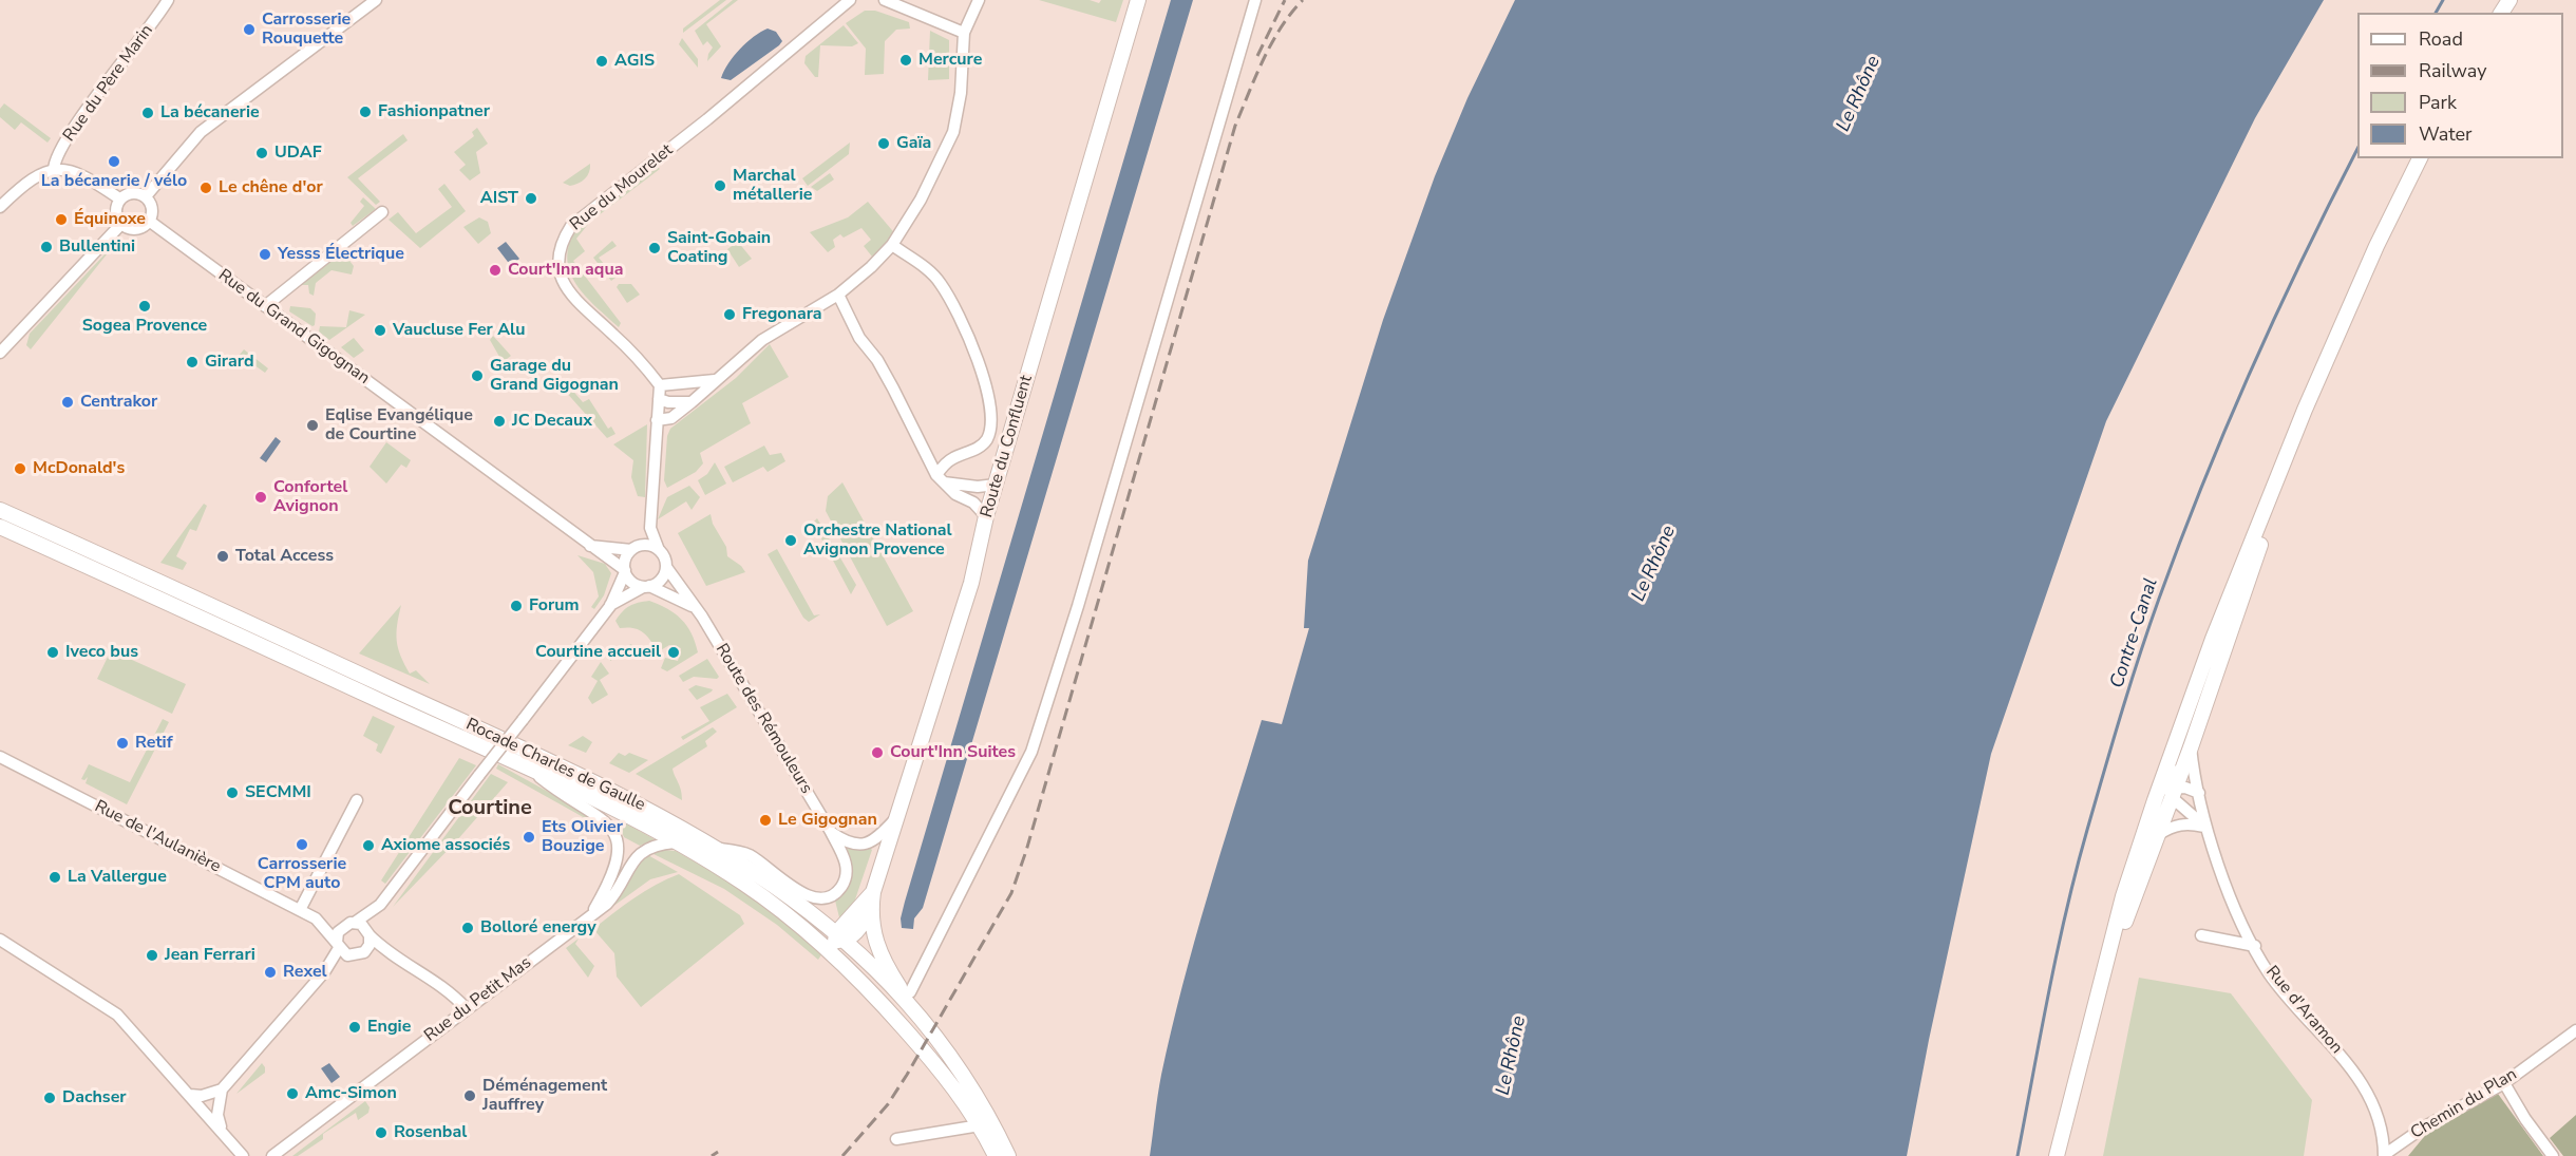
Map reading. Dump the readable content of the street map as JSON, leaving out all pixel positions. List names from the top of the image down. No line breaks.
{"streets":{"main road":["Route du Confluent","Rocade Charles de Gaulle"],"street":["Rue du Père Marin","Rue du Mourelet","Rue du Grand Gigognan","Route des Rémouleurs","Rue de l'Aulanière","Rue du Petit Mas","Rue d'Aramon","Chemin du Plan"]},"crossings":[["Rue du Grand Gigognan","Route des Rémouleurs"],["Route des Rémouleurs","Rocade Charles de Gaulle"],["Rocade Charles de Gaulle","Rue du Petit Mas"],["Rue d'Aramon","Chemin du Plan"]],"districts":["Courtine"],"water":["Le Rhône","Contre-Canal"],"places":["Carrosserie Rouquette","Mercure","AGIS","Fashionpatner","La bécanerie","Gaïa","UDAF","La bécanerie / vélo","Marchal métallerie","Le chêne d'or","AIST","Équinoxe","Bullentini","Saint-Gobain Coating","Yesss Électrique","Court'Inn aqua","Sogea Provence","Fregonara","Vaucluse Fer Alu","Girard","Garage du Grand Gigognan","Centrakor","JC Decaux","Eqlise Evangélique de Courtine","McDonald's","Confortel Avignon","Orchestre National Avignon Provence","Total Access","Forum","Iveco bus","Courtine accueil","Retif","Court'Inn Suites","SECMMI","Le Gigognan","Ets Olivier Bouzige","Carrosserie CPM auto","Axiome associés","La Vallergue","Bolloré energy","Jean Ferrari","Rexel","Engie","Amc-Simon","Déménagement Jauffrey","Dachser","Rosenbal"],"legend":["Road","Railway","Park","Water"]}
